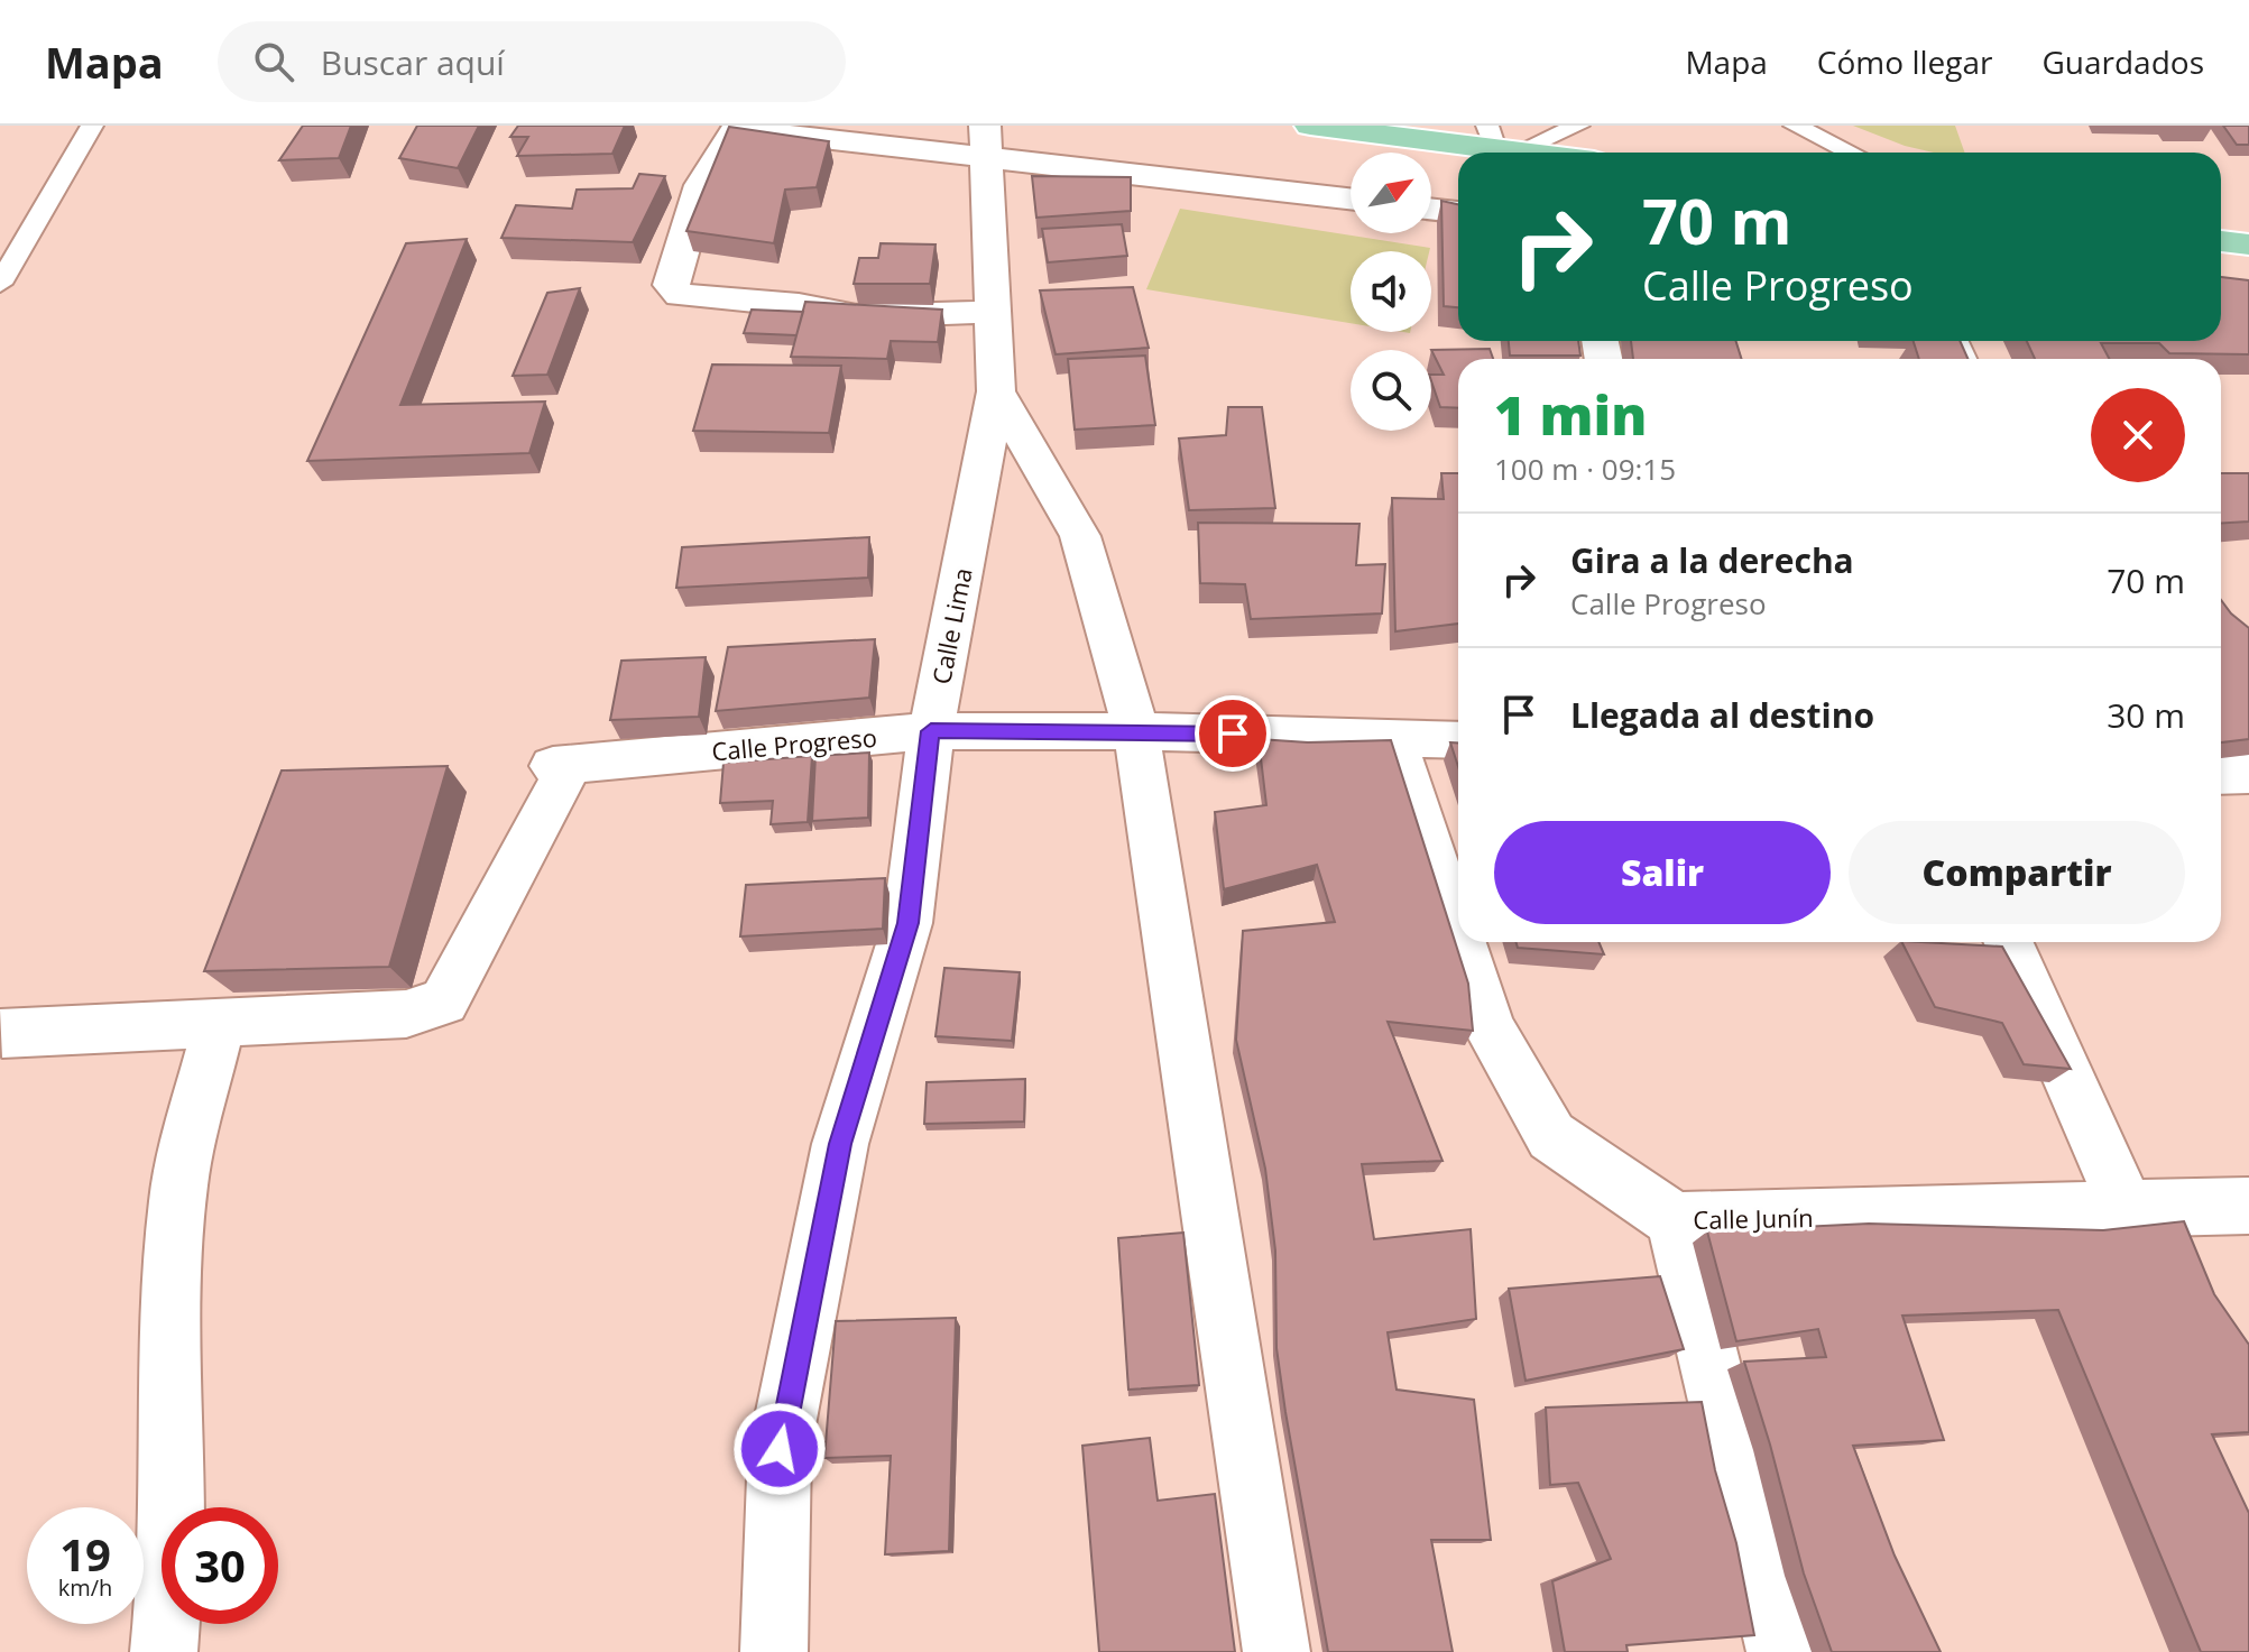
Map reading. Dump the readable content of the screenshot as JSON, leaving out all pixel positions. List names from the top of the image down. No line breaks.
{"streets":{"street":["Calle Lima","Calle Progreso","Calle Junín"]},"crossings":[["Calle Lima","Calle Progreso"],["Calle Progreso","Calle Junín"]],"north":"top right","page":{"header":"Mapa","search":"Buscar aquí","nav":["Mapa","Cómo llegar","Guardados"],"turn":["70 m","Calle Progreso"],"heading":["1 min","100 m · 09:15"],"list":[{"name":"Gira a la derecha","note":"Calle Progreso","value":"70 m"},{"name":"Llegada al destino","value":"30 m"}],"buttons":["Salir","Compartir"],"speed":"19 km/h","limit":"30"}}
